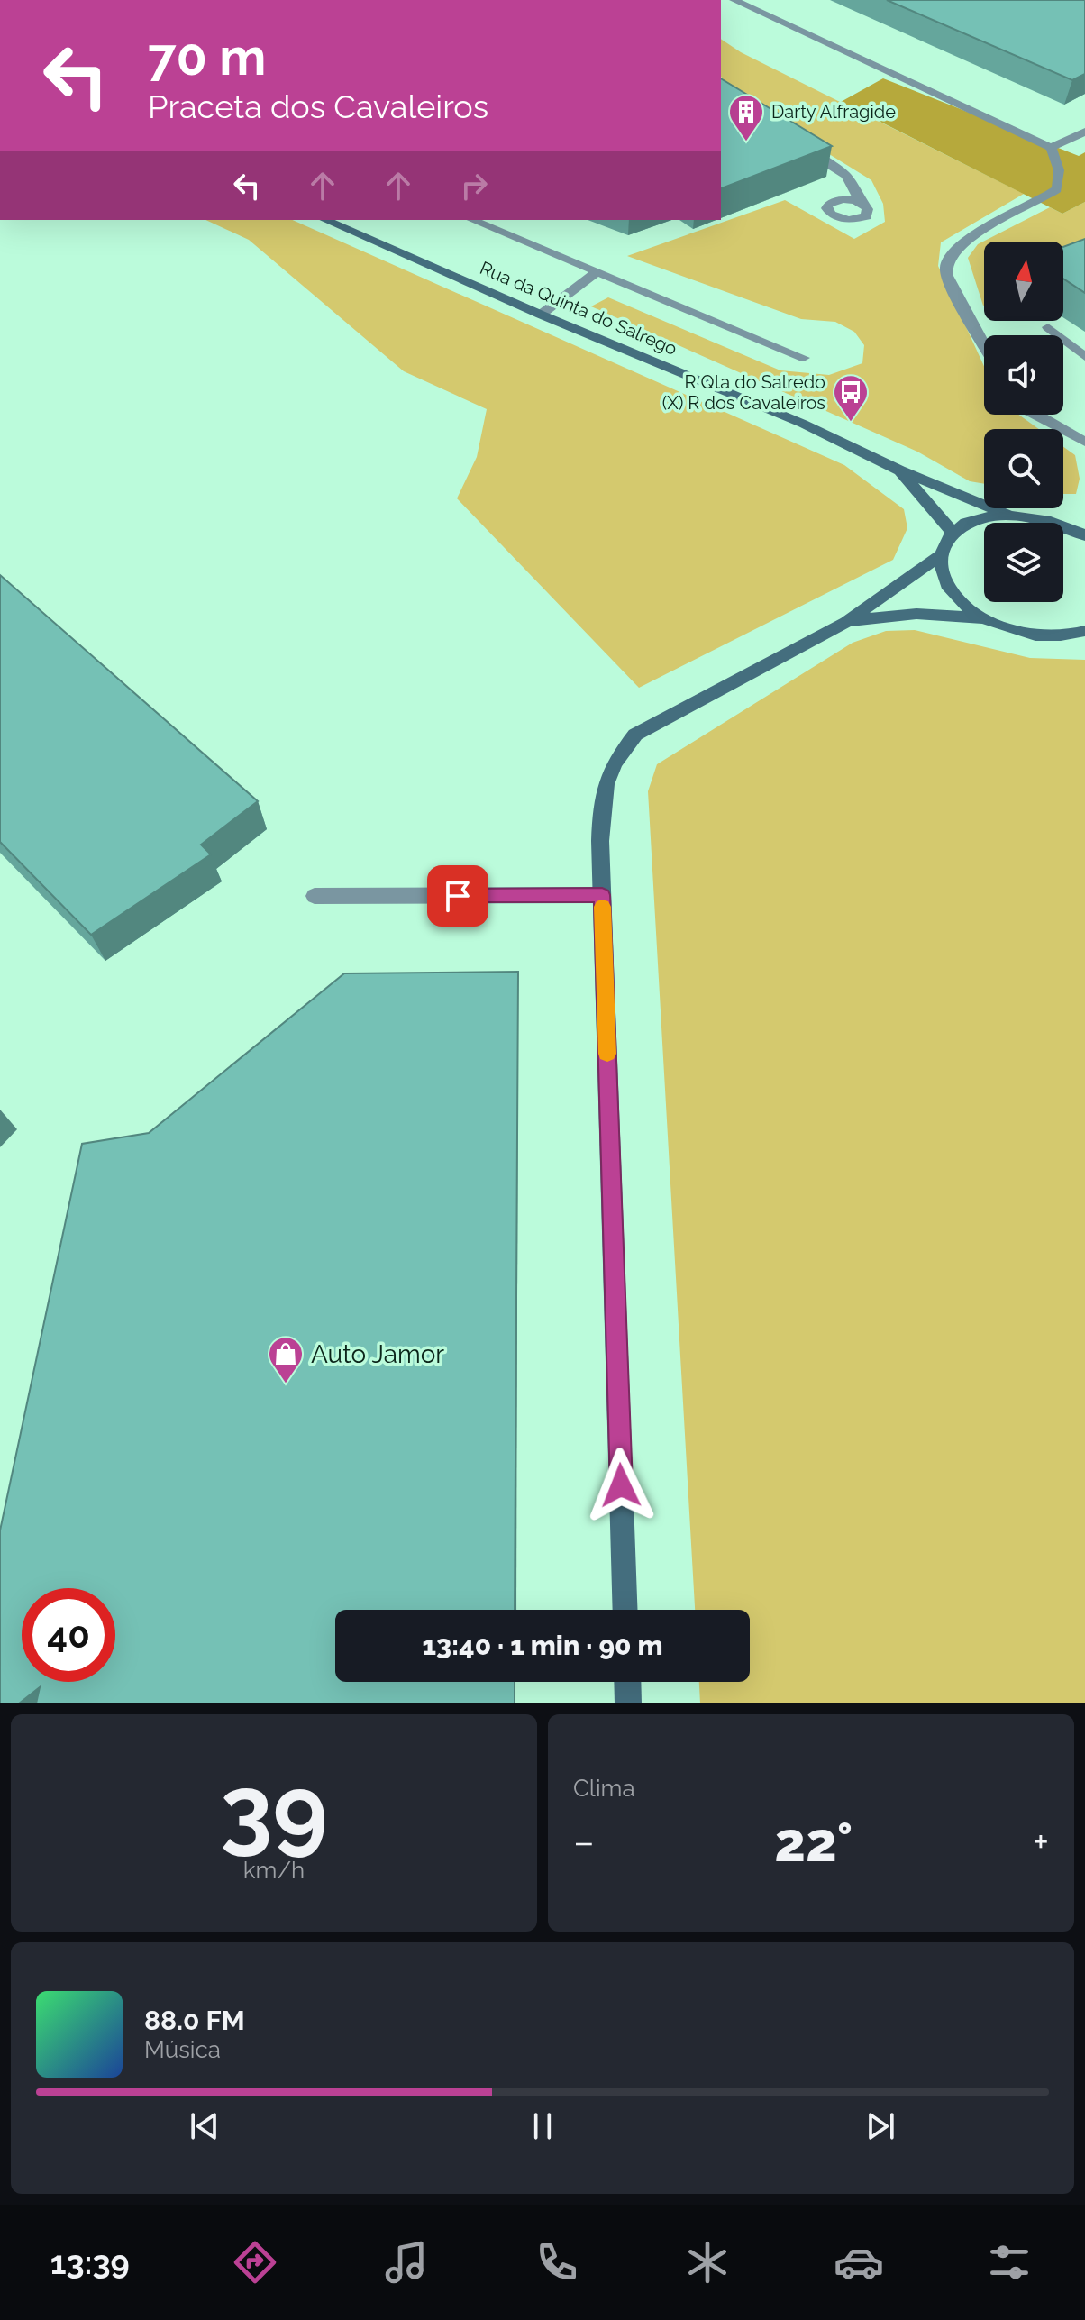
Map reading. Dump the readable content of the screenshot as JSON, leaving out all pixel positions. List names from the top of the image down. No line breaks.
{"streets":{"street":["Rua da Quinta do Salrego"]},"places":{"building":["Darty Alfragide"],"bus stop":["R Qta do Salredo (X) R dos Cavaleiros"],"shop":["Auto Jamor"]},"north":"top","page":{"turn":["70 m","Praceta dos Cavaleiros"],"limit":"40","trip":"13:40 · 1 min · 90 m","tile":[["39","km/h"],"Clima"],"heat":["−","22°","+"],"song":["88.0 FM","Música"],"tabs":"13:39"}}
